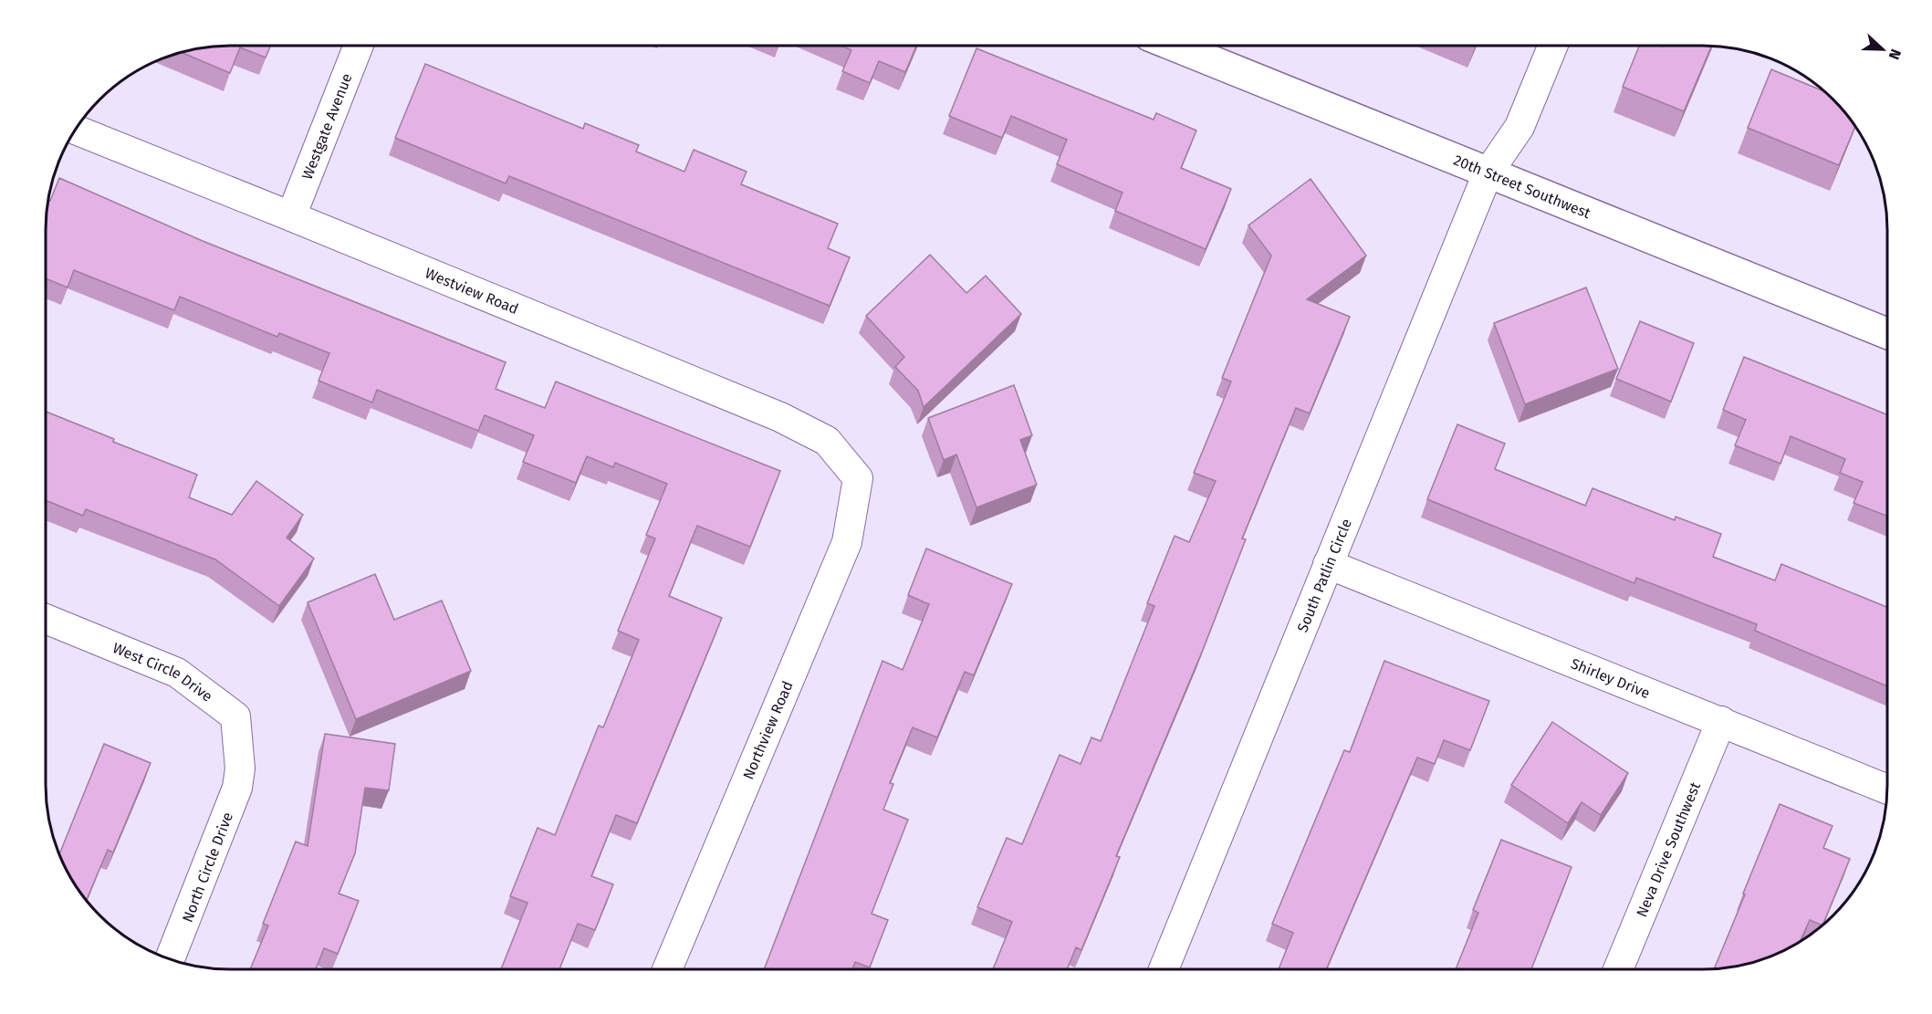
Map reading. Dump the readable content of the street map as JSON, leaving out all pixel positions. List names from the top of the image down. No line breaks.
{"streets":{"street":["Westgate Avenue","20th Street Southwest","Westview Road","South Patlin Circle","West Circle Drive","Shirley Drive","Northview Road","Neva Drive Southwest","North Circle Drive"]},"crossings":[["Westgate Avenue","Westview Road"],["20th Street Southwest","South Patlin Circle"],["Westview Road","Northview Road"],["South Patlin Circle","Shirley Drive"],["West Circle Drive","North Circle Drive"],["Shirley Drive","Neva Drive Southwest"]],"north":"right"}
